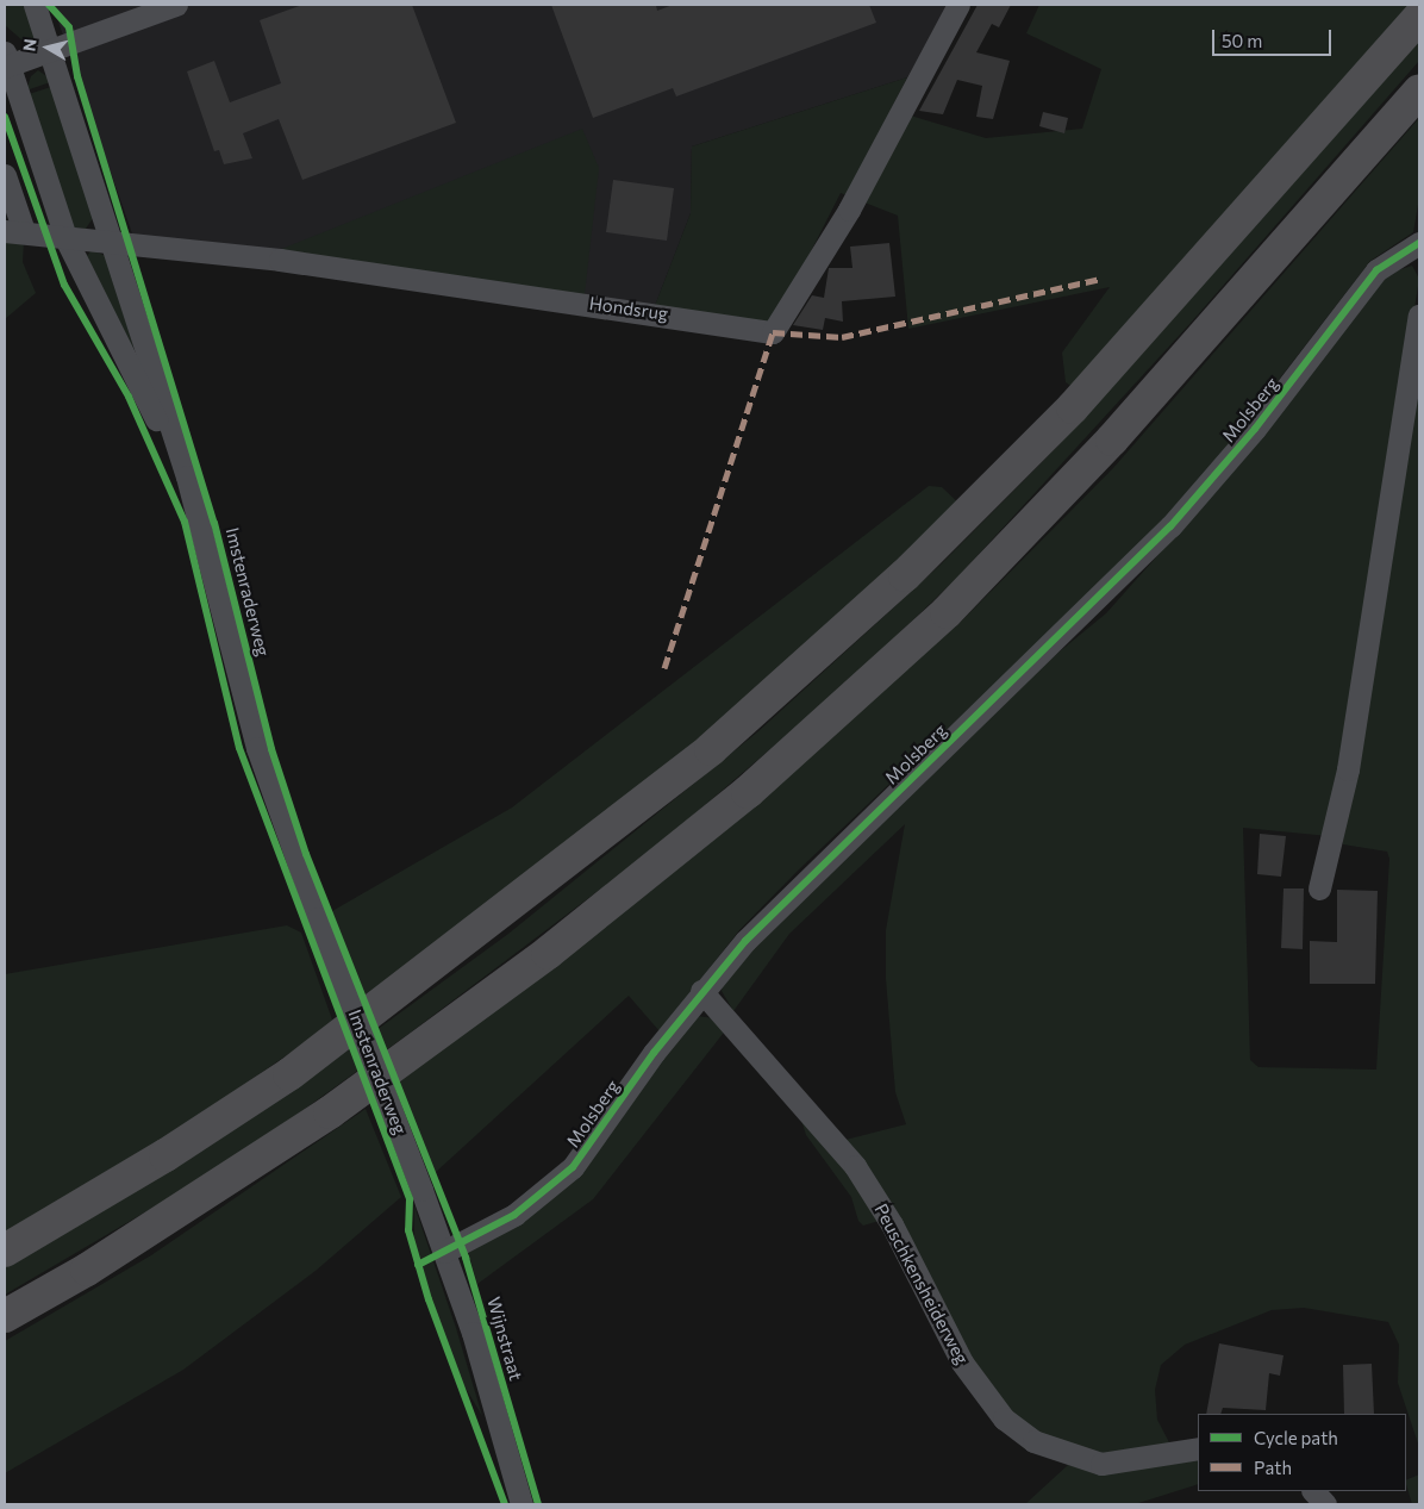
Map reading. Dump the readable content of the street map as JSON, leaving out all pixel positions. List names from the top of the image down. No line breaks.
{"streets":{"street":["Hondsrug","Molsberg","Imstenraderweg","Peuschkensheiderweg","Wijnstraat"]},"crossings":[["Hondsrug","Imstenraderweg"],["Molsberg","Peuschkensheiderweg"],["Molsberg","Wijnstraat"],["Imstenraderweg","Wijnstraat"]],"legend":["Cycle path","Path"],"scale_bar":"50 m","north":"left"}
